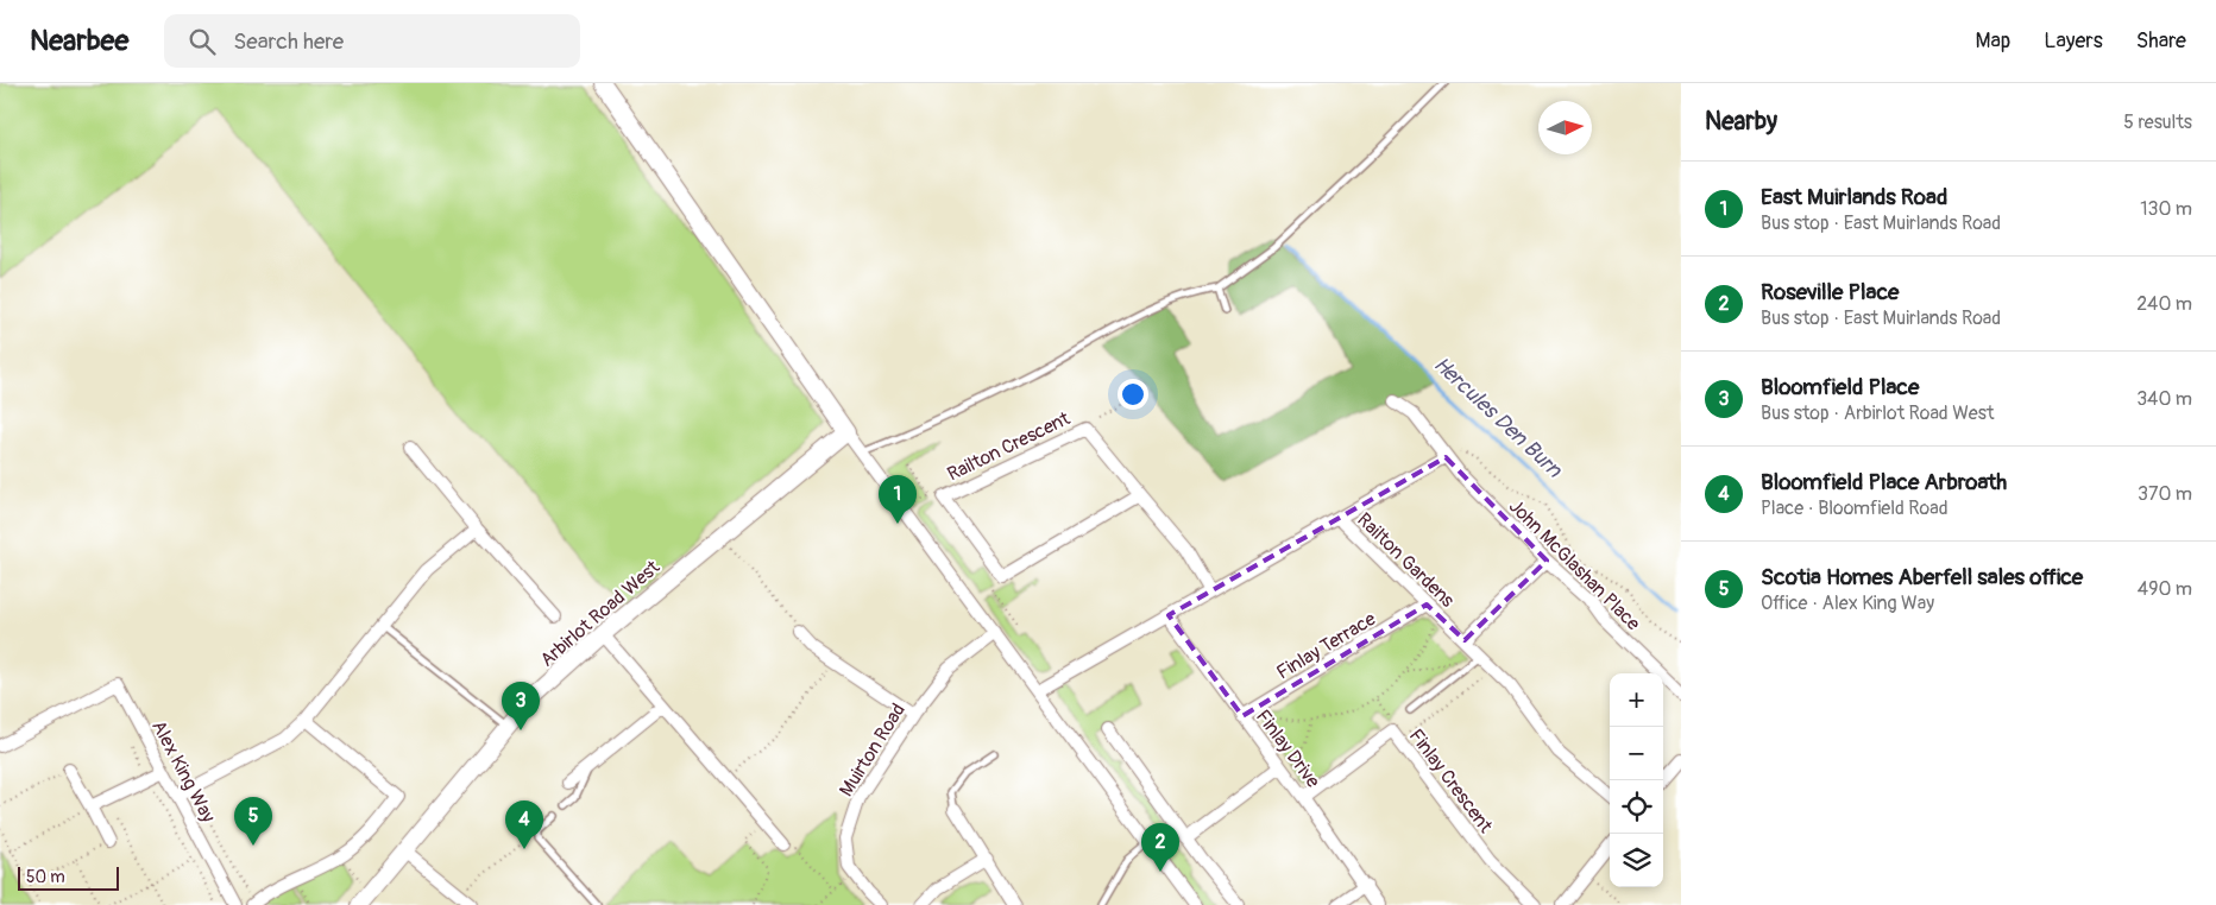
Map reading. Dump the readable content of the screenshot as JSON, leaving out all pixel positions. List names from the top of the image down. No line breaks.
{"streets":{"main road":["Arbirlot Road West"],"street":["Railton Crescent","Railton Gardens","John McGlashan Place","Finlay Terrace","Finlay Drive","Muirton Road","Alex King Way","Finlay Crescent"]},"crossings":[["Railton Crescent","Railton Gardens"],["Railton Gardens","Finlay Terrace"],["Railton Gardens","Finlay Drive"],["Finlay Terrace","Finlay Drive"],["Finlay Drive","Finlay Crescent"]],"water":["Hercules Den Burn"],"scale_bar":"50 m","north":"right","page":{"header":"Nearbee","search":"Search here","nav":["Map","Layers","Share"],"heading":["Nearby","5 results"],"list":[{"mark":"1","name":"East Muirlands Road","note":"Bus stop · East Muirlands Road","value":"130 m"},{"mark":"2","name":"Roseville Place","note":"Bus stop · East Muirlands Road","value":"240 m"},{"mark":"3","name":"Bloomfield Place","note":"Bus stop · Arbirlot Road West","value":"340 m"},{"mark":"4","name":"Bloomfield Place Arbroath","note":"Place · Bloomfield Road","value":"370 m"},{"mark":"5","name":"Scotia Homes Aberfell sales office","note":"Office · Alex King Way","value":"490 m"}],"pins":["1","3","5","4","2"],"map_buttons":["+","−"],"scale":"50 m"}}
